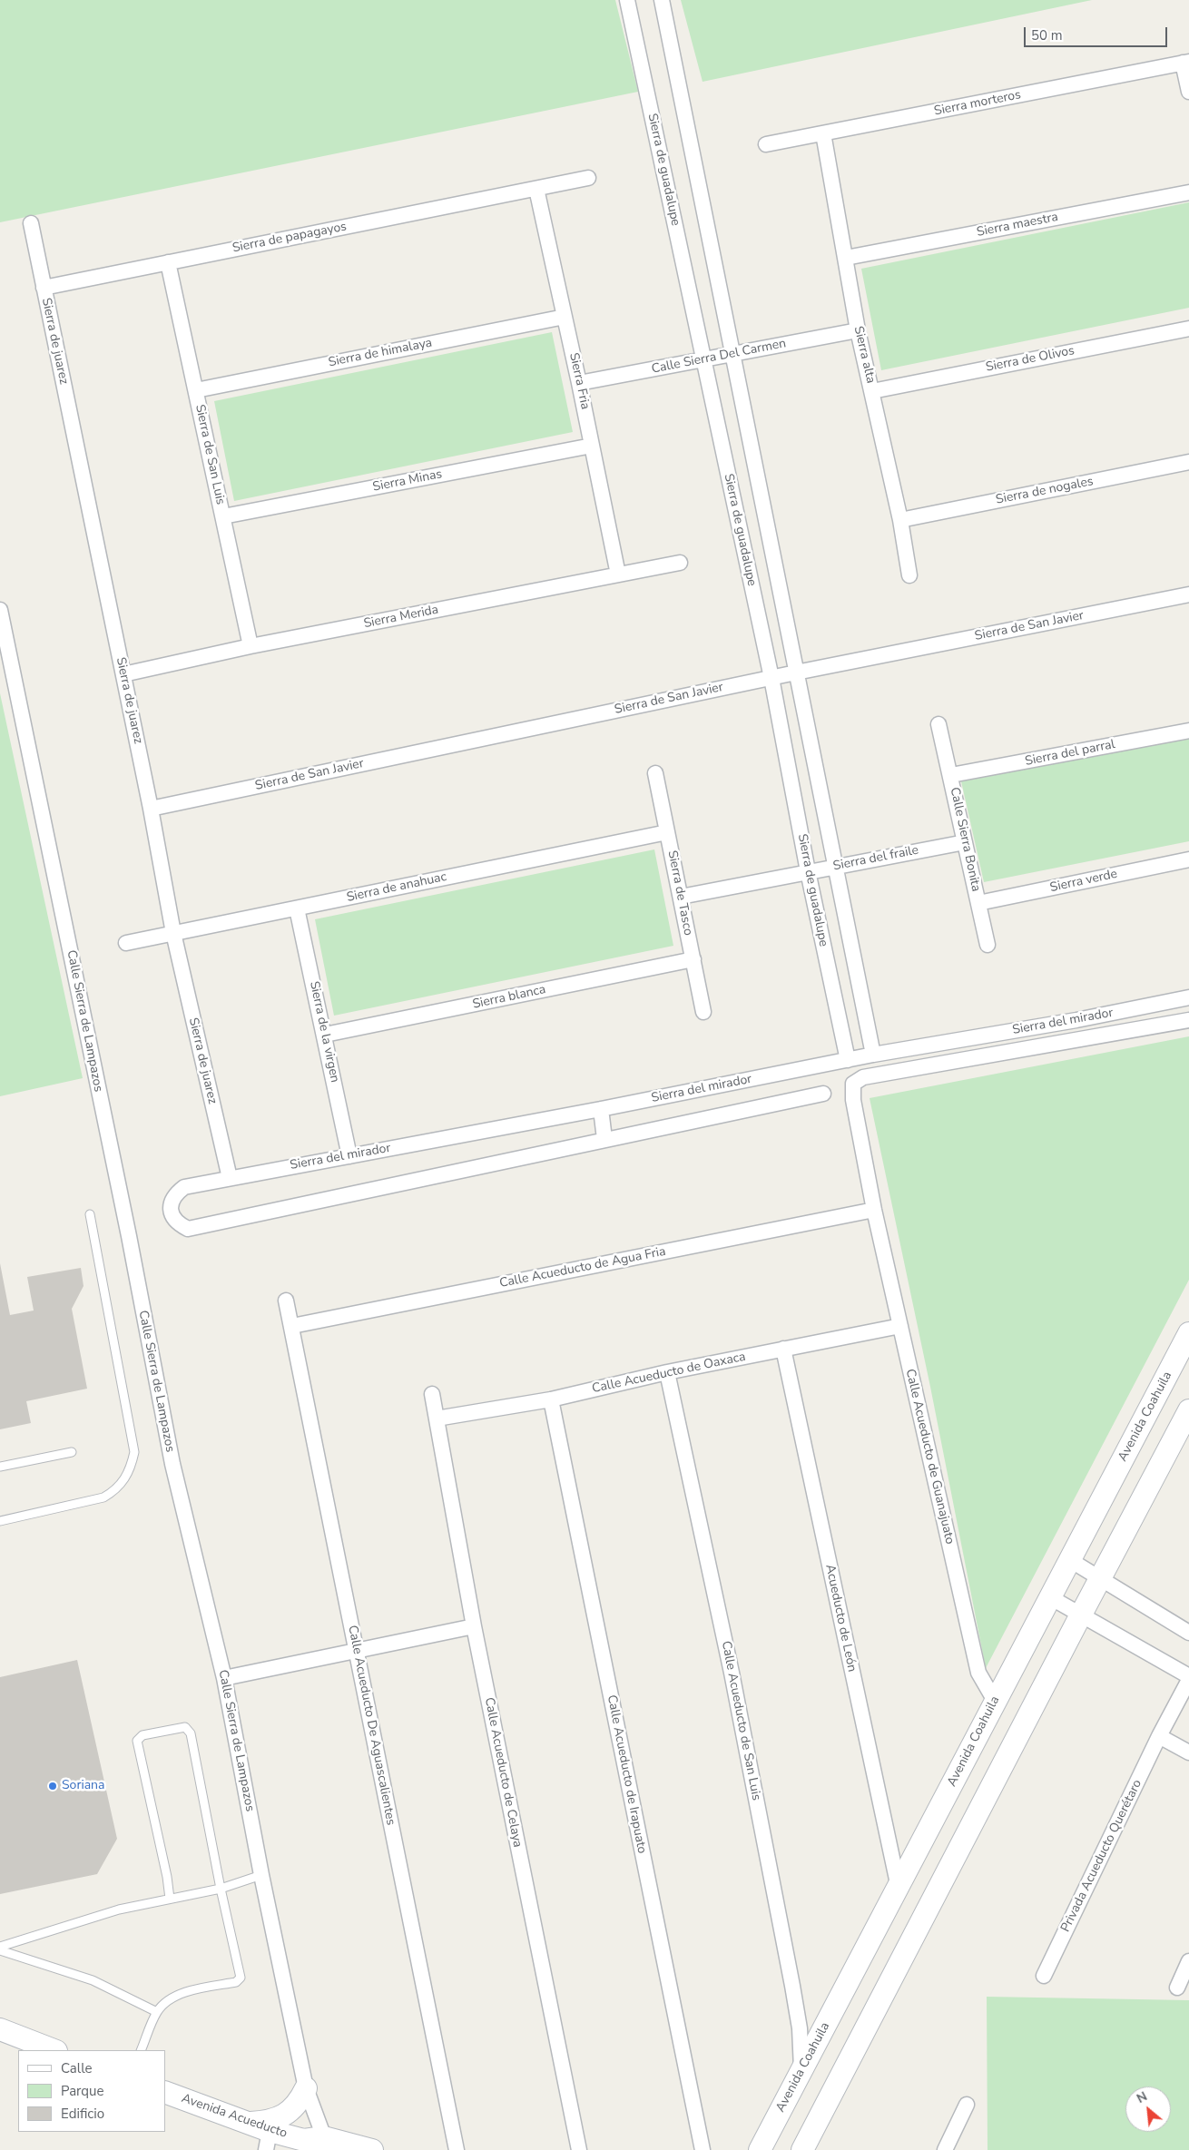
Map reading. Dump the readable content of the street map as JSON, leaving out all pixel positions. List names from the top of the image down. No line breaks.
{"streets":{"street":["Sierra morteros","Sierra de guadalupe","Sierra maestra","Sierra de papagayos","Sierra de juarez","Sierra de himalaya","Sierra alta","Calle Sierra Del Carmen","Sierra de Olivos","Sierra Fria","Sierra de San Luis","Sierra Minas","Sierra de nogales","Sierra Merida","Sierra de San Javier","Sierra del parral","Calle Sierra Bonita","Sierra del fraile","Sierra verde","Sierra de anahuac","Sierra de Tasco","Sierra blanca","Calle Sierra de Lampazos","Sierra del mirador","Sierra de la virgen","Calle Acueducto de Agua Fria","Calle Acueducto de Oaxaca","Avenida Coahuila","Calle Acueducto de Guanajuato","Acueducto de León","Calle Acueducto de San Luis","Calle Acueducto De Aguascalientes","Calle Acueducto de Celaya","Calle Acueducto de Irapuato","Privada Acueducto Querétaro","Avenida Acueducto"]},"crossings":[["Sierra morteros","Sierra alta"],["Sierra de guadalupe","Calle Sierra Del Carmen"],["Sierra de guadalupe","Sierra de San Javier"],["Sierra de guadalupe","Sierra del fraile"],["Sierra de guadalupe","Sierra del mirador"],["Sierra maestra","Sierra alta"],["Sierra de papagayos","Sierra de juarez"],["Sierra de papagayos","Sierra Fria"],["Sierra de papagayos","Sierra de San Luis"],["Sierra de juarez","Sierra Merida"],["Sierra de juarez","Sierra de San Javier"],["Sierra de juarez","Sierra de anahuac"],["Sierra de juarez","Sierra del mirador"],["Sierra de himalaya","Sierra Fria"],["Sierra de himalaya","Sierra de San Luis"],["Sierra alta","Calle Sierra Del Carmen"],["Sierra alta","Sierra de Olivos"],["Sierra alta","Sierra de nogales"],["Calle Sierra Del Carmen","Sierra Fria"],["Sierra Fria","Sierra Minas"],["Sierra Fria","Sierra Merida"],["Sierra de San Luis","Sierra Minas"],["Sierra de San Luis","Sierra Merida"],["Sierra del parral","Calle Sierra Bonita"],["Calle Sierra Bonita","Sierra del fraile"],["Calle Sierra Bonita","Sierra verde"],["Sierra del fraile","Sierra de Tasco"],["Sierra de anahuac","Sierra de Tasco"],["Sierra de anahuac","Sierra de la virgen"],["Sierra de Tasco","Sierra blanca"],["Sierra blanca","Sierra de la virgen"],["Calle Sierra de Lampazos","Avenida Acueducto"],["Sierra del mirador","Sierra de la virgen"],["Sierra del mirador","Calle Acueducto de Guanajuato"],["Calle Acueducto de Agua Fria","Calle Acueducto de Guanajuato"],["Calle Acueducto de Agua Fria","Calle Acueducto De Aguascalientes"],["Calle Acueducto de Oaxaca","Calle Acueducto de Guanajuato"],["Calle Acueducto de Oaxaca","Acueducto de León"],["Calle Acueducto de Oaxaca","Calle Acueducto de San Luis"],["Calle Acueducto de Oaxaca","Calle Acueducto de Celaya"],["Calle Acueducto de Oaxaca","Calle Acueducto de Irapuato"],["Avenida Coahuila","Calle Acueducto de Guanajuato"],["Avenida Coahuila","Acueducto de León"],["Avenida Coahuila","Calle Acueducto de San Luis"]],"places":["Soriana"],"legend":["Calle","Parque","Edificio"],"scale_bar":"50 m","north":"top left"}
